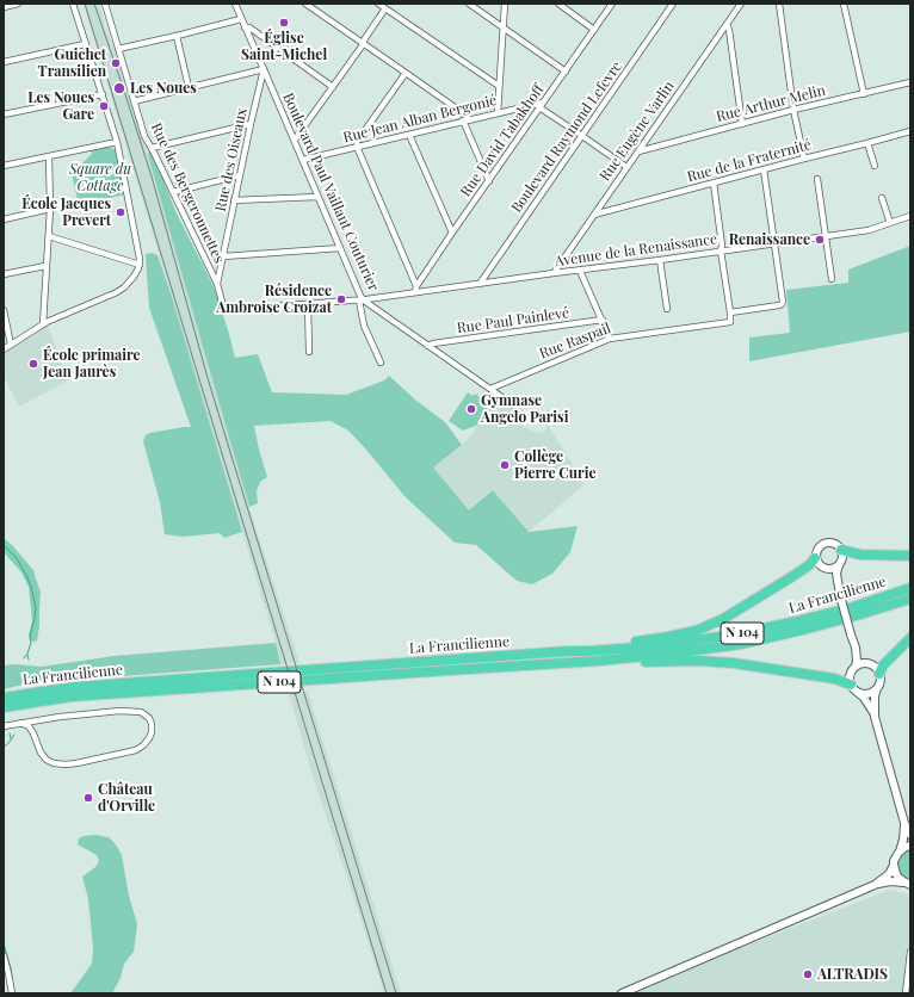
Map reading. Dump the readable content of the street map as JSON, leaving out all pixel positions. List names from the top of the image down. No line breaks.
{"streets":{"highway":["La Francilienne","N 104"],"street":["Rue Arthur Melin","Rue Jean Alban Bergonié","Rue Eugène Varlin","Boulevard Raymond Lefevre","Rue David Tabakhoff","Rue des Oiseaux","Rue de la Fraternité","Boulevard Paul Vaillant Couturier","Rue des Bergeronnettes","Avenue de la Renaissance","Rue Paul Painlevé","Rue Raspail"]},"crossings":[["Rue Arthur Melin","Rue Eugène Varlin"],["Rue Jean Alban Bergonié","Rue David Tabakhoff"],["Rue Jean Alban Bergonié","Boulevard Paul Vaillant Couturier"],["Rue Eugène Varlin","Rue de la Fraternité"],["Rue Eugène Varlin","Avenue de la Renaissance"],["Boulevard Raymond Lefevre","Avenue de la Renaissance"],["Rue David Tabakhoff","Avenue de la Renaissance"],["Rue des Oiseaux","Boulevard Paul Vaillant Couturier"],["Rue des Oiseaux","Rue des Bergeronnettes"],["Boulevard Paul Vaillant Couturier","Avenue de la Renaissance"],["Boulevard Paul Vaillant Couturier","Rue Paul Painlevé"],["Boulevard Paul Vaillant Couturier","Rue Raspail"],["Rue des Bergeronnettes","Avenue de la Renaissance"]],"parks":["Square du Cottage"],"places":["Église Saint-Michel","Guichet Transilien","Les Noues","Les Noues Gare","École Jacques Prevert","Renaissance","Résidence Ambroise Croizat","École primaire Jean Jaurès","Gymnase Angelo Parisi","Collège Pierre Curie","Château d'Orville","ALTRADIS"]}
